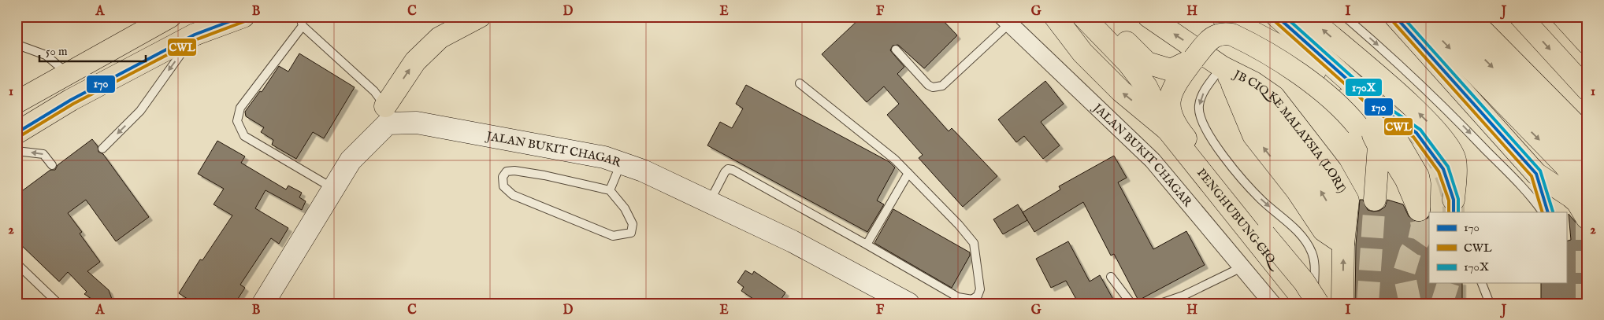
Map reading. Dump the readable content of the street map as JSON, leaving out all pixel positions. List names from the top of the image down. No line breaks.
{"streets":{"main road":["JB CIQ KE MALAYSIA (LORI)","JALAN BUKIT CHAGAR","PENGHUBUNG CIQ"]},"lines":["transit line 170","transit line 170X","transit line CWL"],"legend":["170","CWL","170X"],"scale_bar":"50 m","grid":{"columns":["A","B","C","D","E","F","G","H","I","J"],"rows":["1","2"]}}
